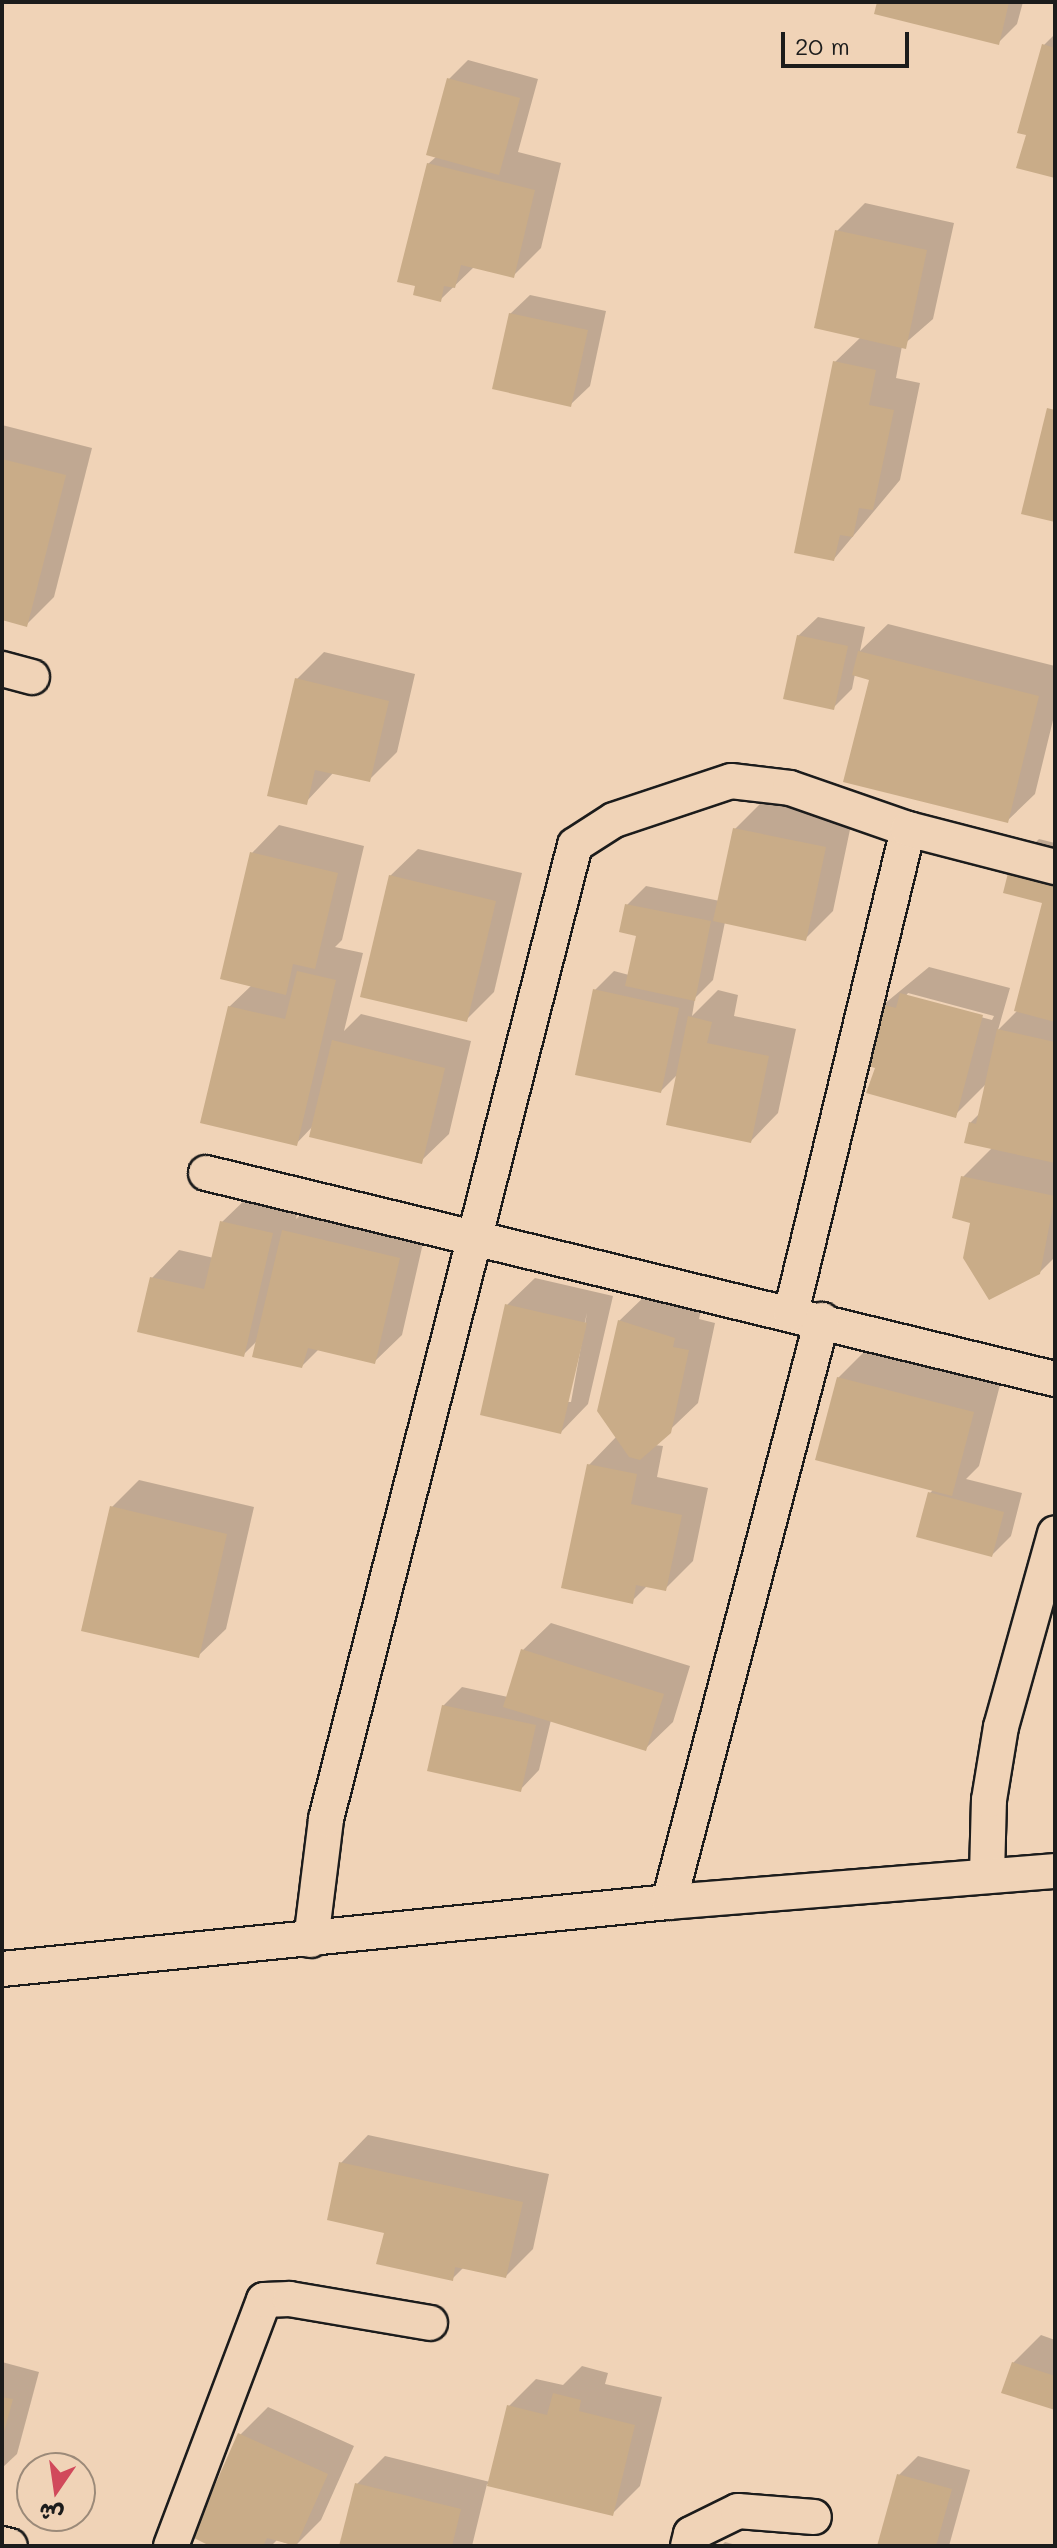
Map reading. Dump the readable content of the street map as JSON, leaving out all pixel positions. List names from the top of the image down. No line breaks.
{"scale_bar":"20 m","north":"bottom"}
